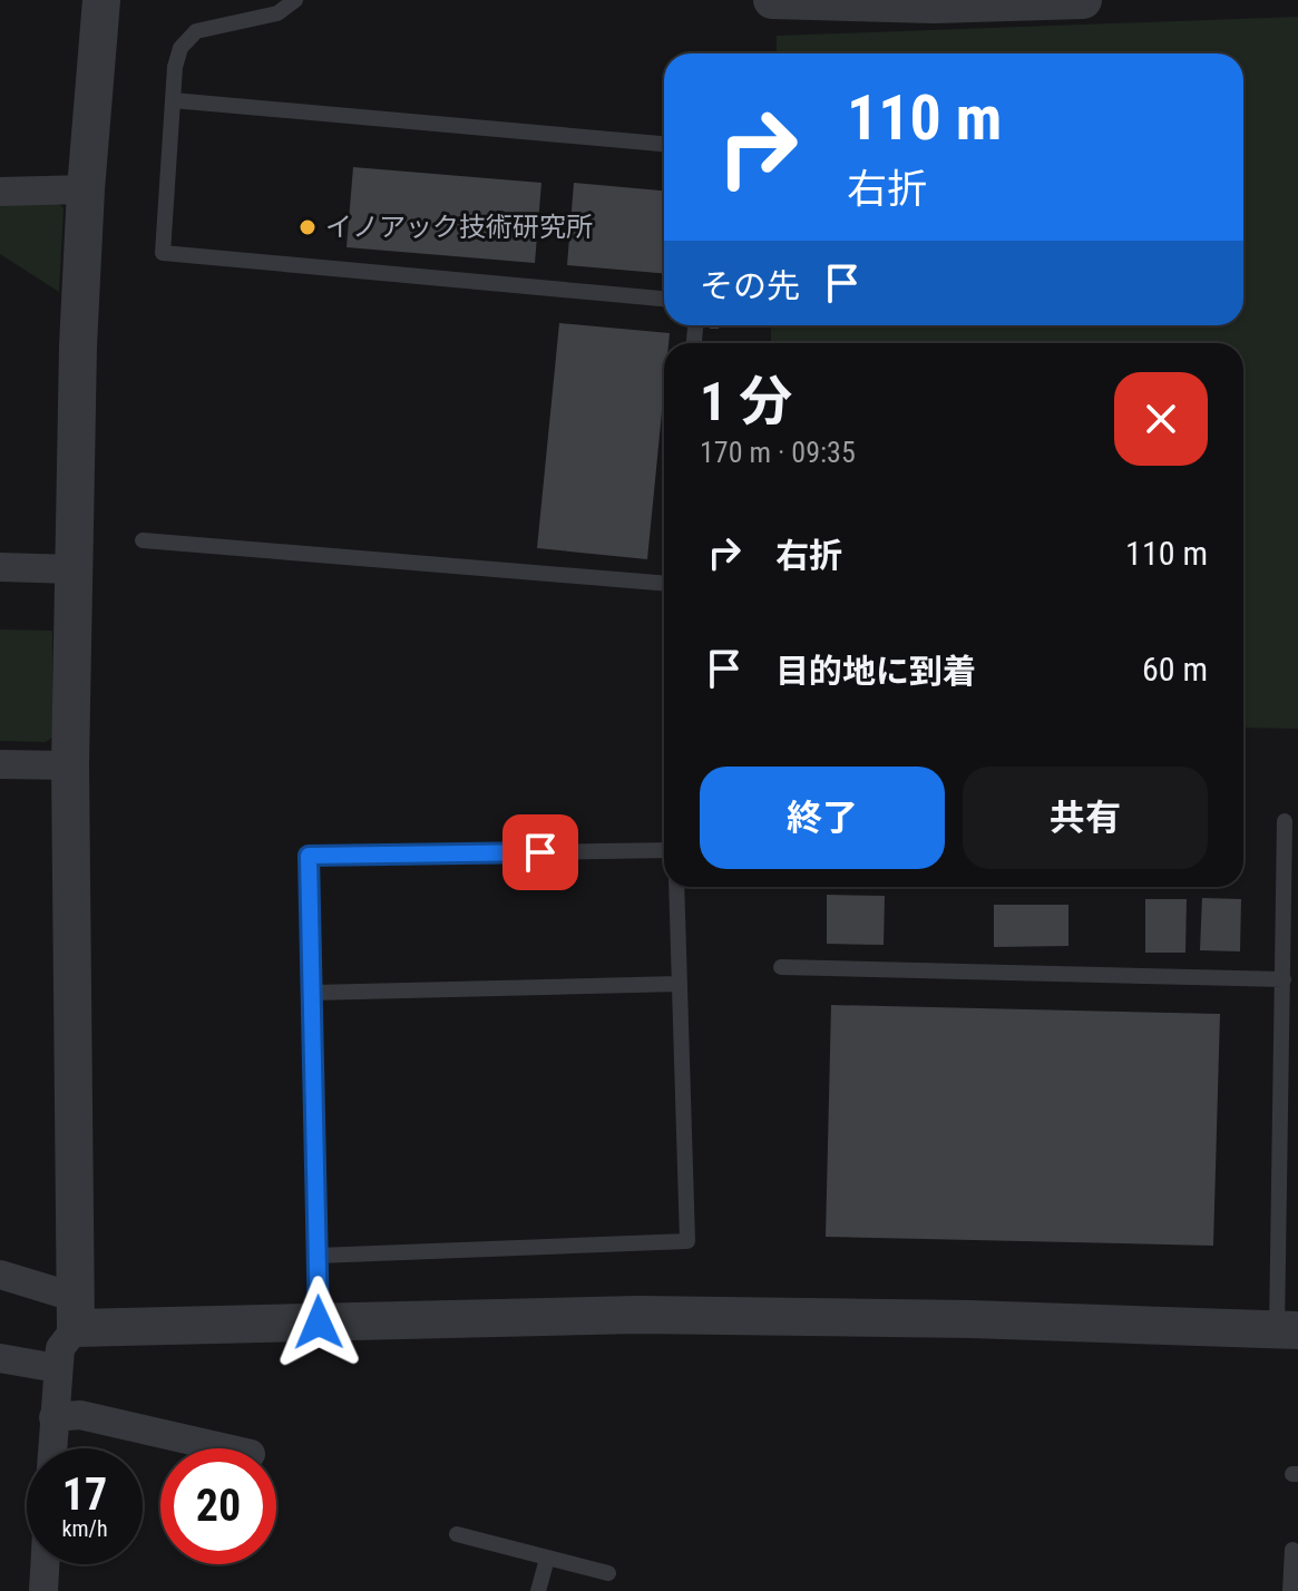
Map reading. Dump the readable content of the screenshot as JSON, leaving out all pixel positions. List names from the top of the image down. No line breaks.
{"places":["イノアック技術研究所"],"page":{"turn":["110 m","右折"],"then":"その先","heading":["1 分","170 m · 09:35"],"list":[{"name":"右折","value":"110 m"},{"name":"目的地に到着","value":"60 m"}],"buttons":["終了","共有"],"speed":"17 km/h","limit":"20"}}
